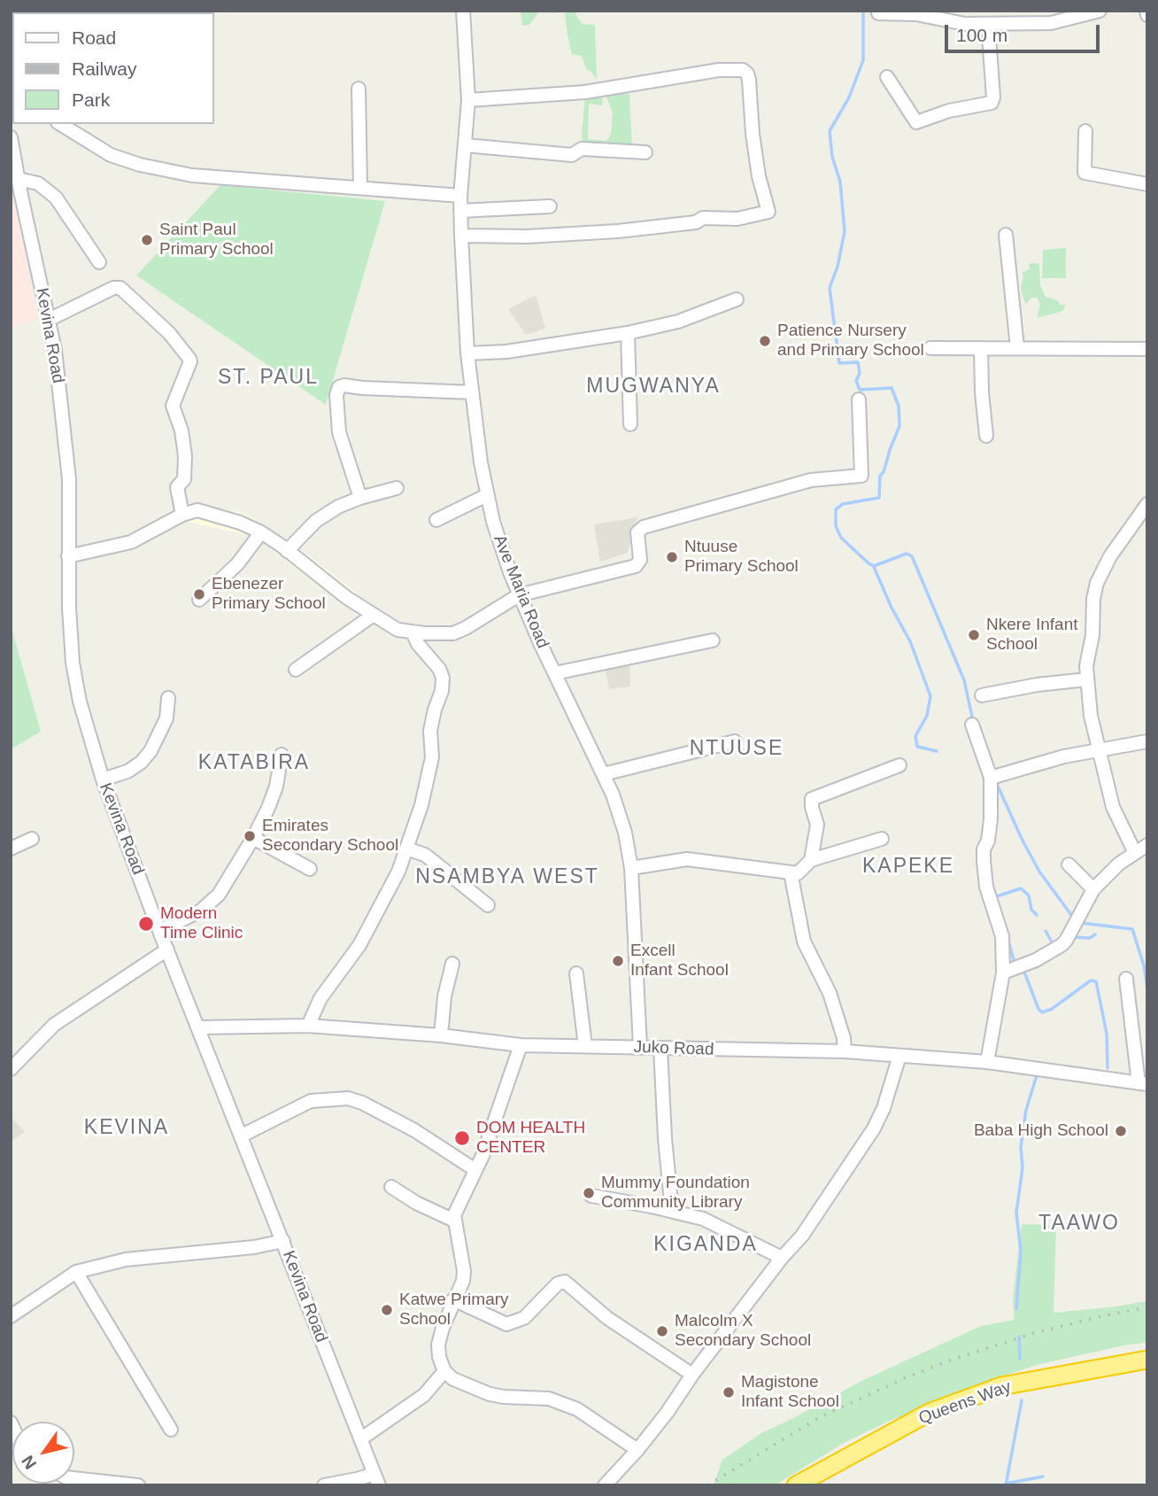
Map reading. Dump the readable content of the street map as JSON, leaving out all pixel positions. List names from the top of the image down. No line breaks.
{"streets":{"highway":["Queens Way"],"street":["Kevina Road","Ave Maria Road","Juko Road"]},"crossings":[["Kevina Road","Juko Road"],["Ave Maria Road","Juko Road"]],"districts":["ST. PAUL","MUGWANYA","NTUUSE","KATABIRA","KAPEKE","NSAMBYA WEST","KEVINA","TAAWO","KIGANDA"],"places":["Saint Paul Primary School","Patience Nursery and Primary School","Ntuuse Primary School","Ebenezer Primary School","Nkere Infant School","Emirates Secondary School","Modern Time Clinic","Excell Infant School","Baba High School","DOM HEALTH CENTER","Mummy Foundation Community Library","Katwe Primary School","Malcolm X Secondary School","Magistone Infant School"],"legend":["Road","Railway","Park"],"scale_bar":"100 m","north":"bottom left"}
